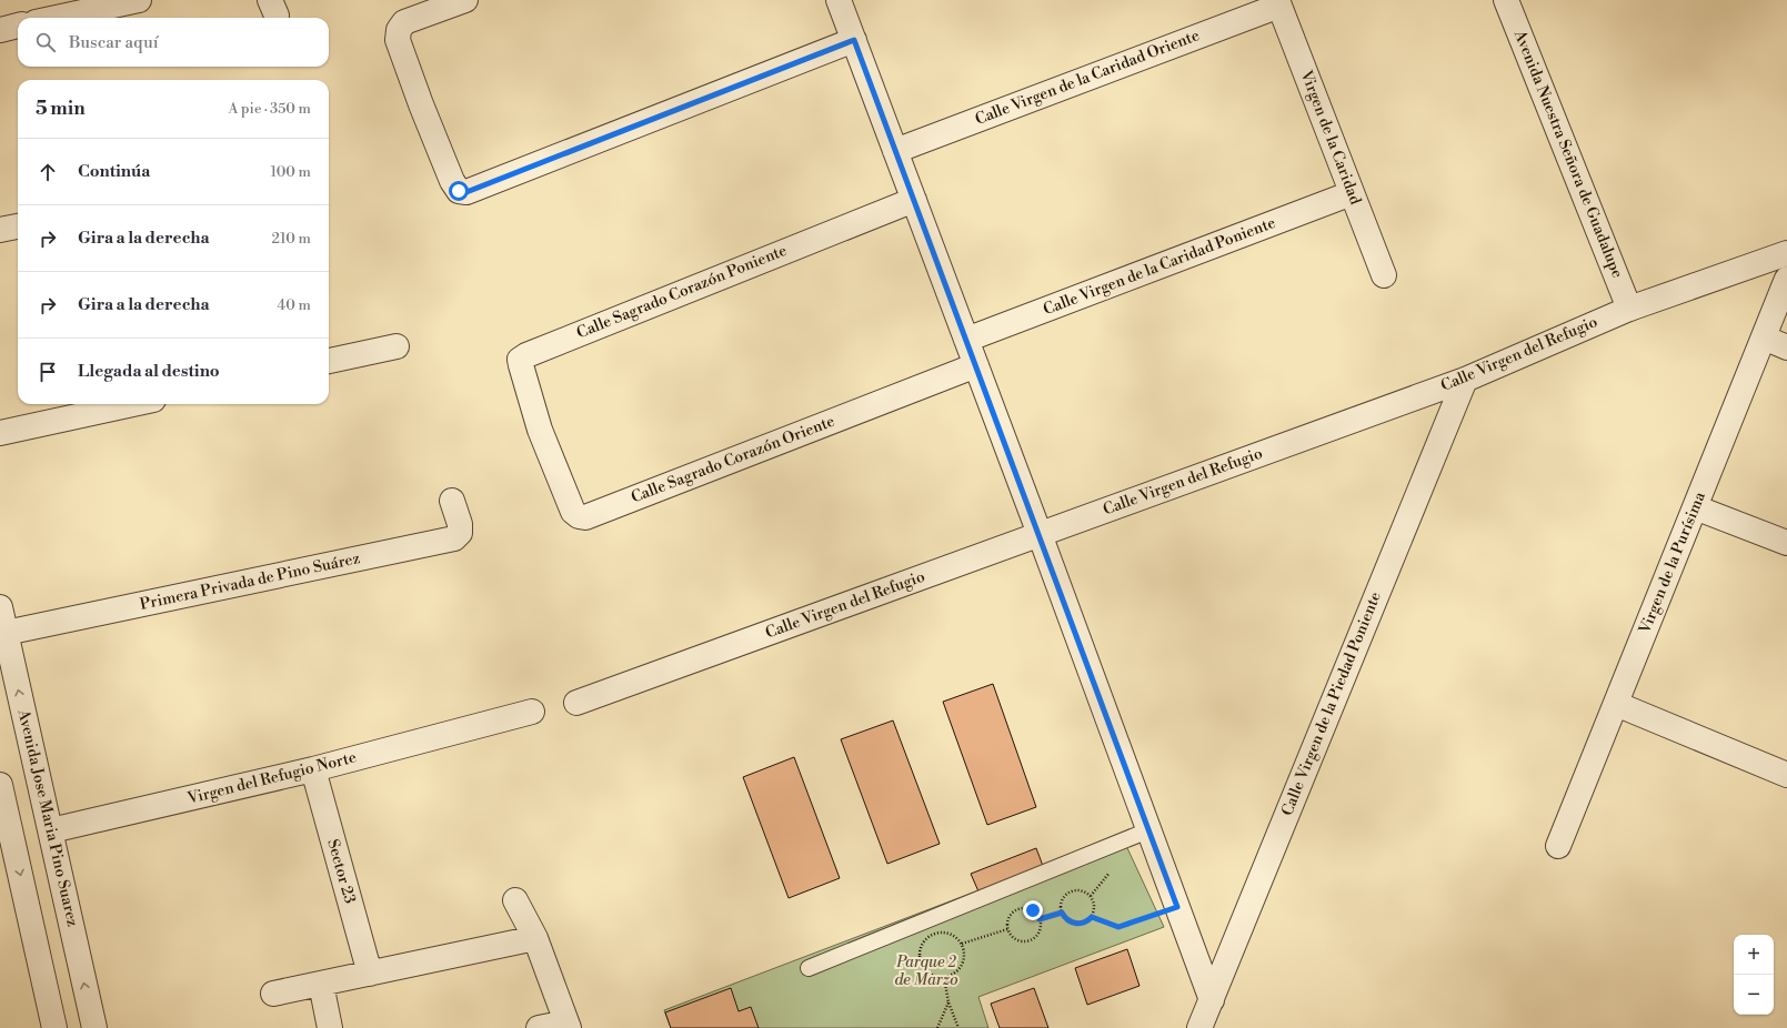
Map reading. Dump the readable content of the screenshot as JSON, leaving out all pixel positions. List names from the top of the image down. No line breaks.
{"streets":{"street":["Calle Virgen de la Caridad Oriente","Virgen de la Caridad","Avenida Nuestra Señora de Guadalupe","Calle Virgen de la Caridad Poniente","Calle Sagrado Corazón Poniente","Calle Virgen del Refugio","Calle Sagrado Corazón Oriente","Virgen de la Purísima","Primera Privada de Pino Suárez","Calle Virgen de la Piedad Poniente","Virgen del Refugio Norte","Avenida Jose Maria Pino Suarez","Sector 23"]},"crossings":[["Calle Virgen de la Caridad Oriente","Virgen de la Caridad"],["Virgen de la Caridad","Calle Virgen de la Caridad Poniente"],["Avenida Nuestra Señora de Guadalupe","Calle Virgen del Refugio"],["Calle Sagrado Corazón Poniente","Calle Sagrado Corazón Oriente"],["Calle Virgen del Refugio","Calle Virgen de la Piedad Poniente"],["Primera Privada de Pino Suárez","Avenida Jose Maria Pino Suarez"],["Virgen del Refugio Norte","Avenida Jose Maria Pino Suarez"],["Virgen del Refugio Norte","Sector 23"]],"parks":["Parque 2 de Marzo"],"page":{"search":"Buscar aquí","heading":["5 min","A pie · 350 m"],"list":[["Continúa","100 m"],["Gira a la derecha","210 m"],["Gira a la derecha","40 m"],"Llegada al destino"],"map_buttons":["+","−"]}}
